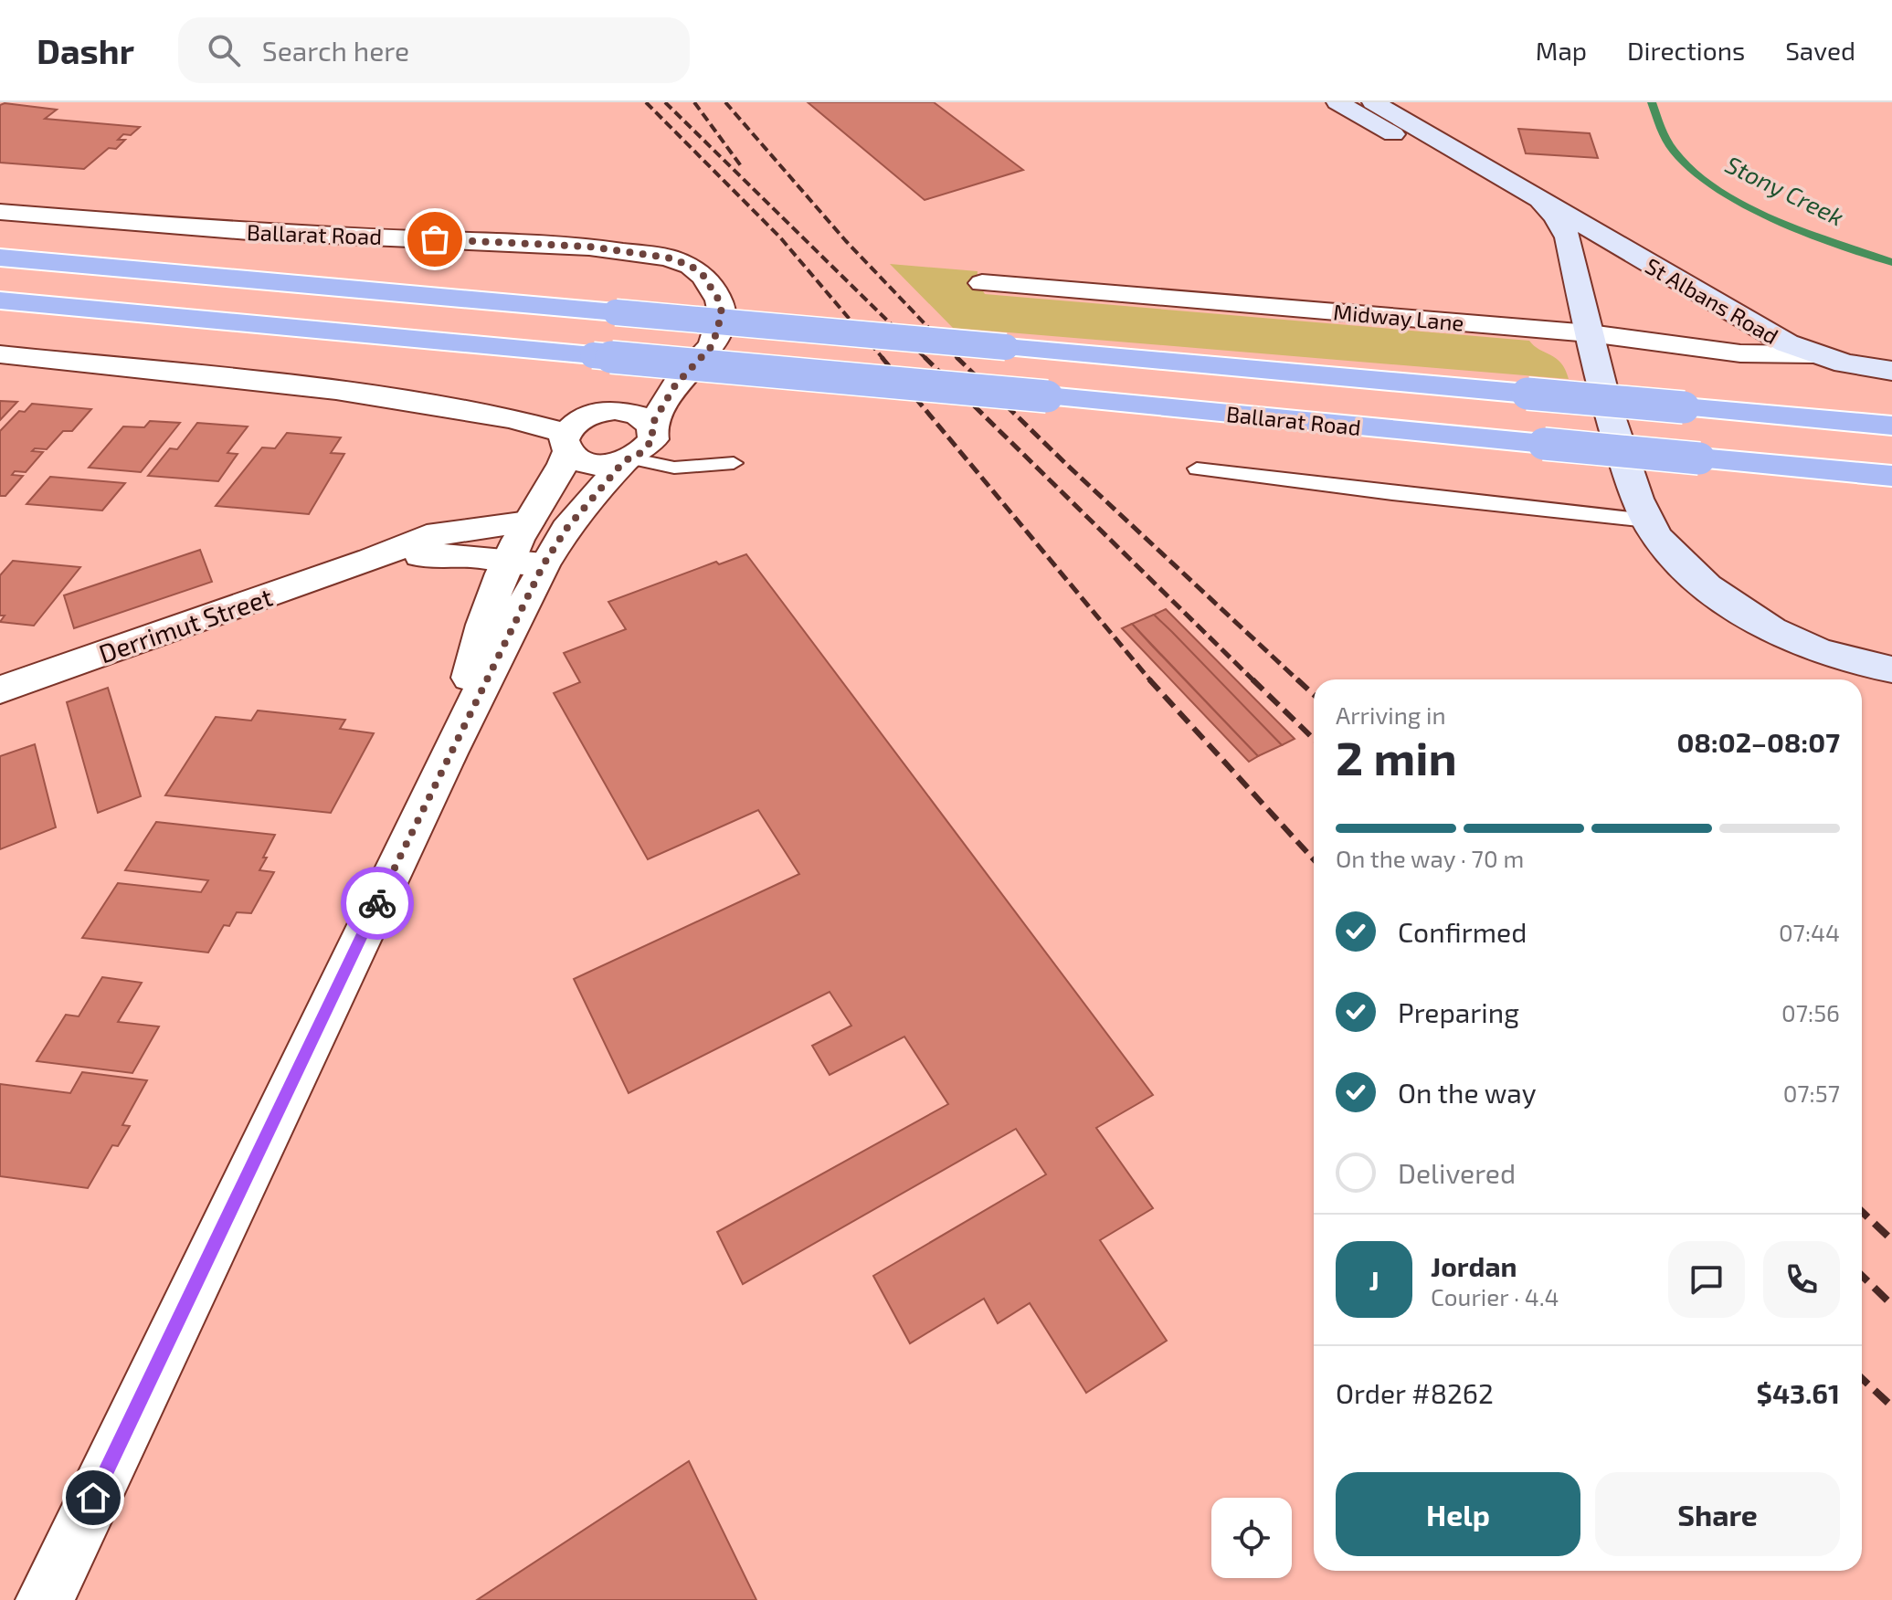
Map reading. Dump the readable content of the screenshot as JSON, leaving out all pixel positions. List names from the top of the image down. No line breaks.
{"streets":{"highway":["Ballarat Road"],"main road":["St Albans Road"],"street":["Midway Lane","Derrimut Street"]},"crossings":[["St Albans Road","Midway Lane"]],"water":["Stony Creek"],"page":{"header":"Dashr","search":"Search here","nav":["Map","Directions","Saved"],"heading":["2 min","Arriving in","08:02–08:07"],"panel":["Jordan","Courier · 4.4","Order #8262","$43.61"],"bar":"On the way · 70 m","list":[["Confirmed","07:44"],["Preparing","07:56"],["On the way","07:57"],"Delivered"],"round":"J","buttons":["Help","Share"]}}
